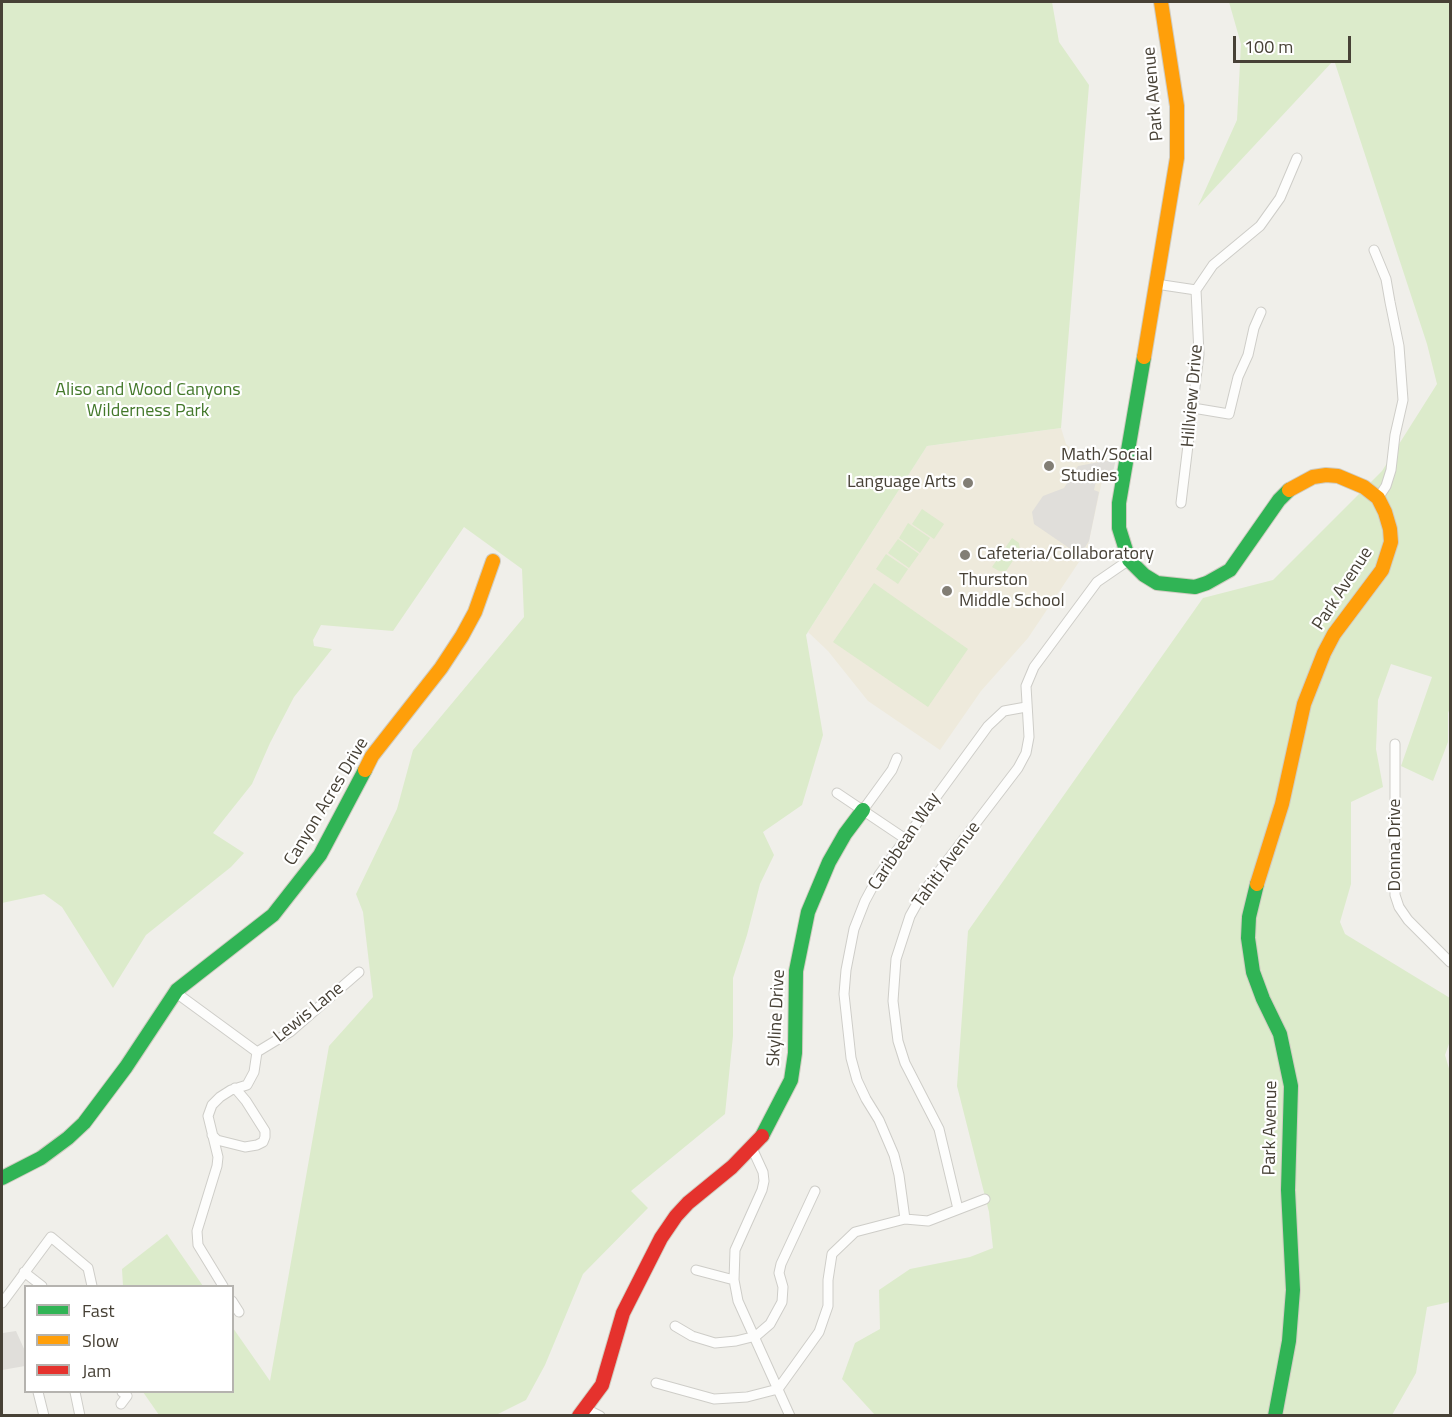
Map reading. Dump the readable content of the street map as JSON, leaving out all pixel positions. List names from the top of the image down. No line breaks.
{"streets":{"main road":["Park Avenue","Canyon Acres Drive","Skyline Drive"],"street":["Hillview Drive","Caribbean Way","Donna Drive","Tahiti Avenue","Lewis Lane"]},"crossings":[["Park Avenue","Tahiti Avenue"],["Caribbean Way","Tahiti Avenue"]],"parks":["Aliso and Wood Canyons Wilderness Park"],"places":["Math/Social Studies","Language Arts","Cafeteria/Collaboratory","Thurston Middle School"],"legend":["Fast","Slow","Jam"],"scale_bar":"100 m"}
